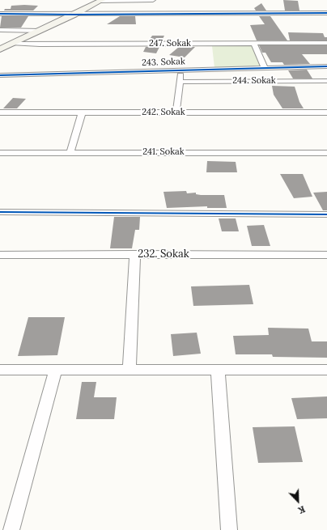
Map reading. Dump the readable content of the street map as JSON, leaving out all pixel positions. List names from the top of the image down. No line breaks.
{"streets":{"street":["247. Sokak","243. Sokak","244. Sokak","242. Sokak","241. Sokak","232. Sokak"]},"north":"bottom right"}
